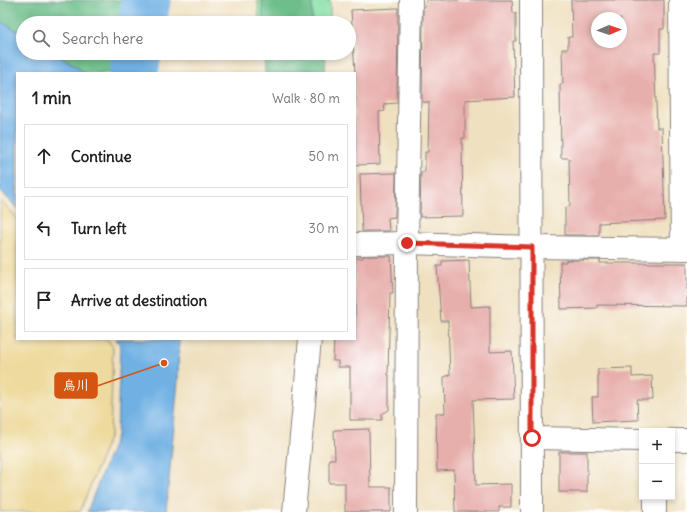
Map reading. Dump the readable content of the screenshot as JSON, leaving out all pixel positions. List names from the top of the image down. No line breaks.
{"places":["烏川"],"north":"right","page":{"search":"Search here","heading":["1 min","Walk · 80 m"],"list":[["Continue","50 m"],["Turn left","30 m"],"Arrive at destination"],"map_buttons":["+","−"]}}
